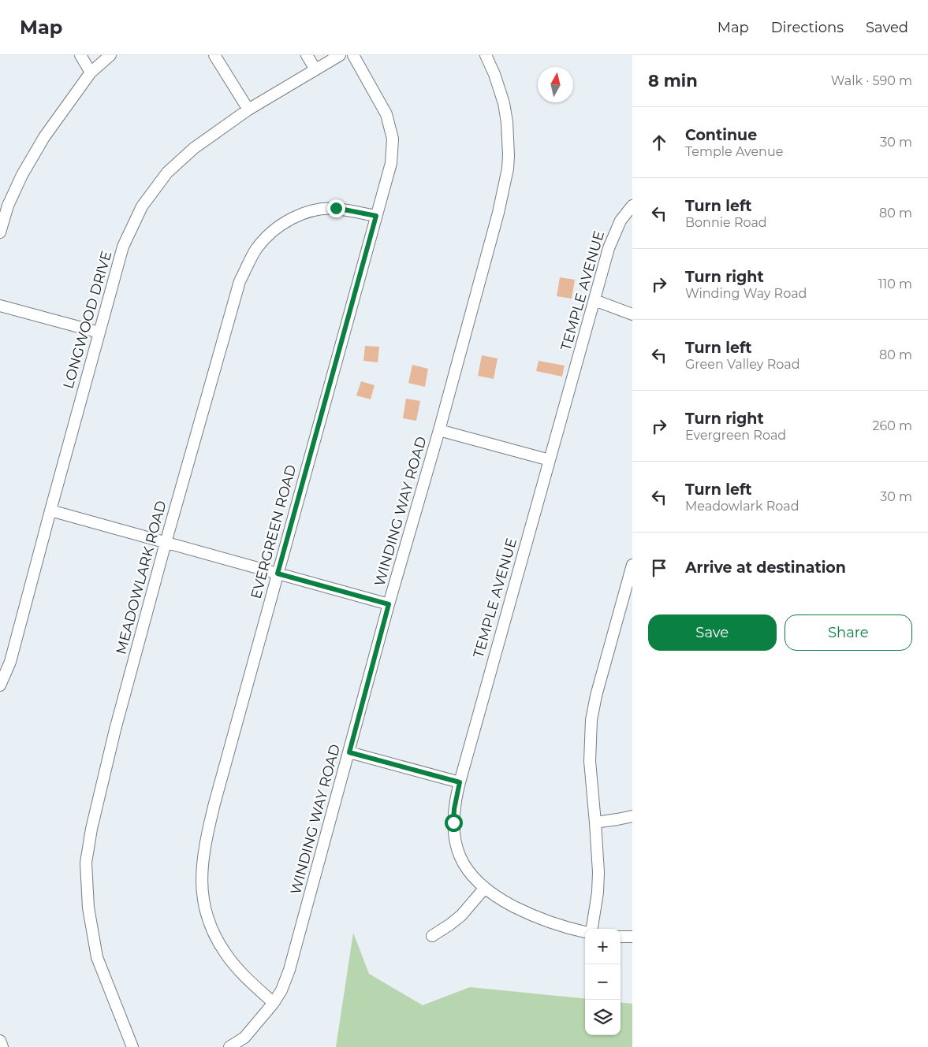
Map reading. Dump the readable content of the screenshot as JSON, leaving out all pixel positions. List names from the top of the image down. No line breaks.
{"streets":{"street":["TEMPLE AVENUE","LONGWOOD DRIVE","WINDING WAY ROAD","EVERGREEN ROAD","MEADOWLARK ROAD"]},"crossings":[["WINDING WAY ROAD","EVERGREEN ROAD"],["EVERGREEN ROAD","MEADOWLARK ROAD"]],"north":"top","page":{"header":"Map","nav":["Map","Directions","Saved"],"heading":["8 min","Walk · 590 m"],"list":[["Continue","Temple Avenue","30 m"],["Turn left","Bonnie Road","80 m"],["Turn right","Winding Way Road","110 m"],["Turn left","Green Valley Road","80 m"],["Turn right","Evergreen Road","260 m"],["Turn left","Meadowlark Road","30 m"],"Arrive at destination"],"buttons":["Save","Share"],"map_buttons":["+","−"]}}
